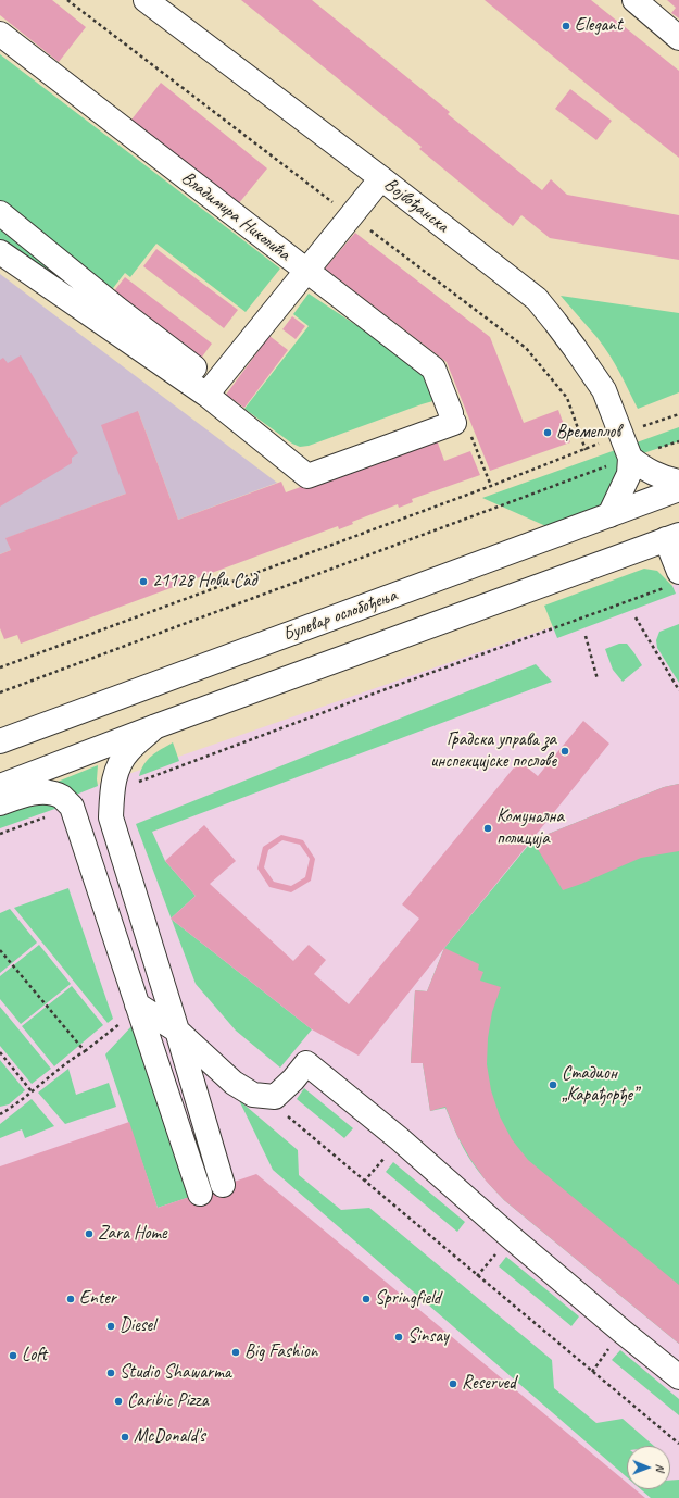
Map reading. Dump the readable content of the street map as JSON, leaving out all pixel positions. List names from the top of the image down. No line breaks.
{"streets":{"main road":["Војвођанска","Владимира Николића","Булевар ослобођења"]},"crossings":[["Војвођанска","Булевар ослобођења"]],"places":["Elegant","Времеплов","21128 Нови Сад","Градска управа за инспекцијске послове","Комунална полиција","Стадион „Карађорђе”","Zara Home","Enter","Springfield","Diesel","Sinsay","Big Fashion","Loft","Studio Shawarma","Reserved","Caribic Pizza","McDonald's"],"north":"right"}
